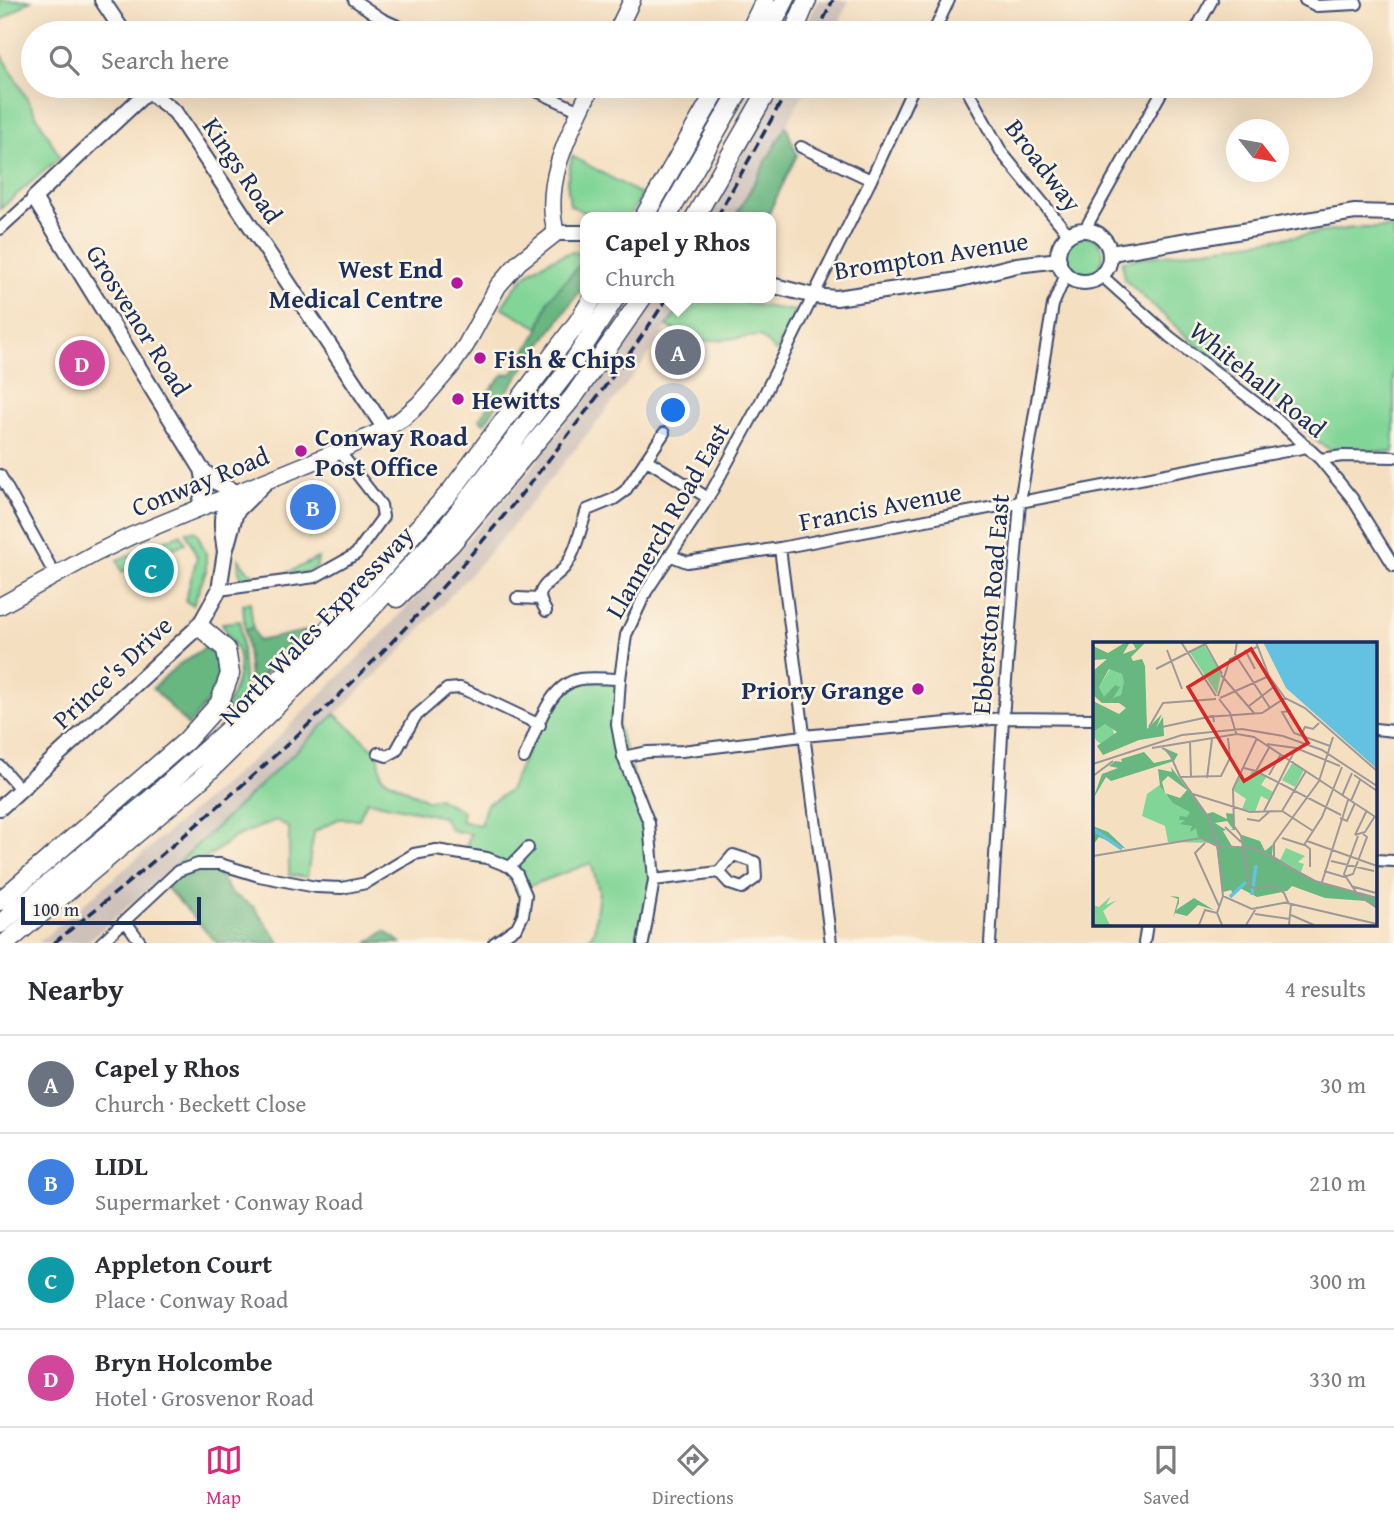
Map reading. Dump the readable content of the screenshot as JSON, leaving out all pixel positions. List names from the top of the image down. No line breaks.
{"streets":{"highway":["North Wales Expressway"],"main road":["Kings Road","Brompton Avenue","Grosvenor Road","Conway Road","Prince's Drive"],"street":["Broadway","Whitehall Road","Francis Avenue","Llannerch Road East","Ebberston Road East"]},"crossings":[["Broadway","Brompton Avenue"],["Broadway","Whitehall Road"],["Broadway","Ebberston Road East"],["Kings Road","Conway Road"],["Brompton Avenue","Whitehall Road"],["Brompton Avenue","Llannerch Road East"],["Brompton Avenue","Ebberston Road East"],["Grosvenor Road","Conway Road"],["Grosvenor Road","Prince's Drive"],["Whitehall Road","Francis Avenue"],["Whitehall Road","Ebberston Road East"],["Conway Road","Prince's Drive"],["Francis Avenue","Llannerch Road East"],["Francis Avenue","Ebberston Road East"]],"places":["West End Medical Centre","Fish & Chips","Hewitts","Conway Road Post Office","Priory Grange"],"scale_bar":"100 m","north":"bottom right","page":{"search":"Search here","popup":["Capel y Rhos","Church"],"pins":["A","D","B","C"],"scale":"100 m","heading":["Nearby","4 results"],"list":[{"mark":"A","name":"Capel y Rhos","note":"Church · Beckett Close","value":"30 m"},{"mark":"B","name":"LIDL","note":"Supermarket · Conway Road","value":"210 m"},{"mark":"C","name":"Appleton Court","note":"Place · Conway Road","value":"300 m"},{"mark":"D","name":"Bryn Holcombe","note":"Hotel · Grosvenor Road","value":"330 m"}],"nav":["Map","Directions","Saved"]}}
